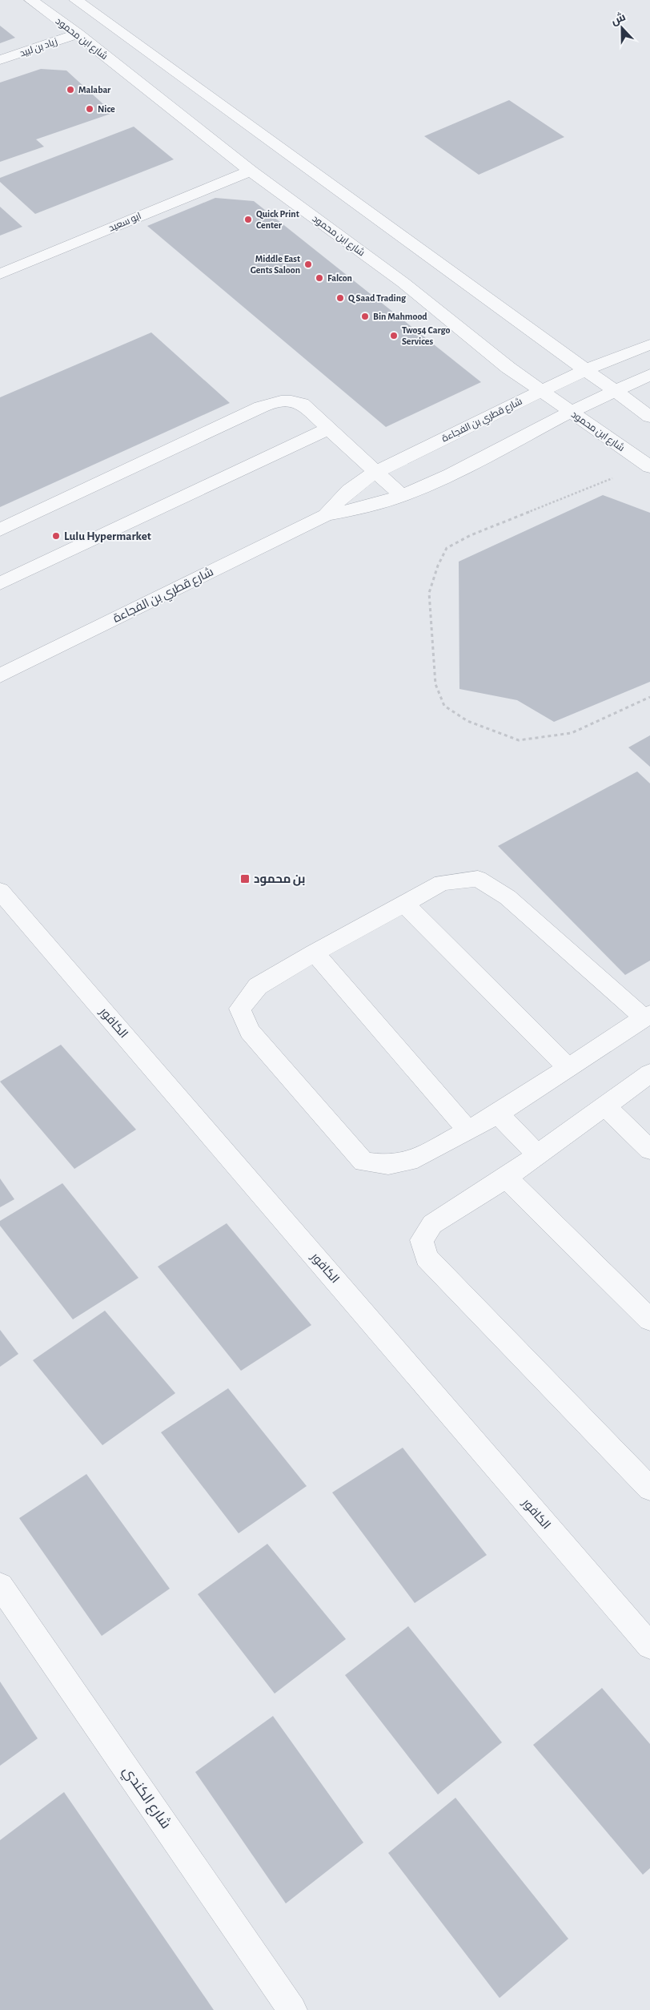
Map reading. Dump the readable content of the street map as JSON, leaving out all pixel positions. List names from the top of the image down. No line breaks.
{"streets":{"street":["شارع ابن محمود","زياد بن لبيد","ابو سعيد","شارع قطري بن الفجاءة","الكافور","شارع الكندي"]},"crossings":[["شارع ابن محمود","زياد بن لبيد"],["شارع ابن محمود","ابو سعيد"],["شارع ابن محمود","شارع قطري بن الفجاءة"]],"places":{"other":["Malabar","Nice","Quick Print Center","Middle East Gents Saloon","Falcon","Q Saad Trading","Bin Mahmood","Two54 Cargo Services","Lulu Hypermarket"],"transit":["بن محمود"]},"north":"top"}
